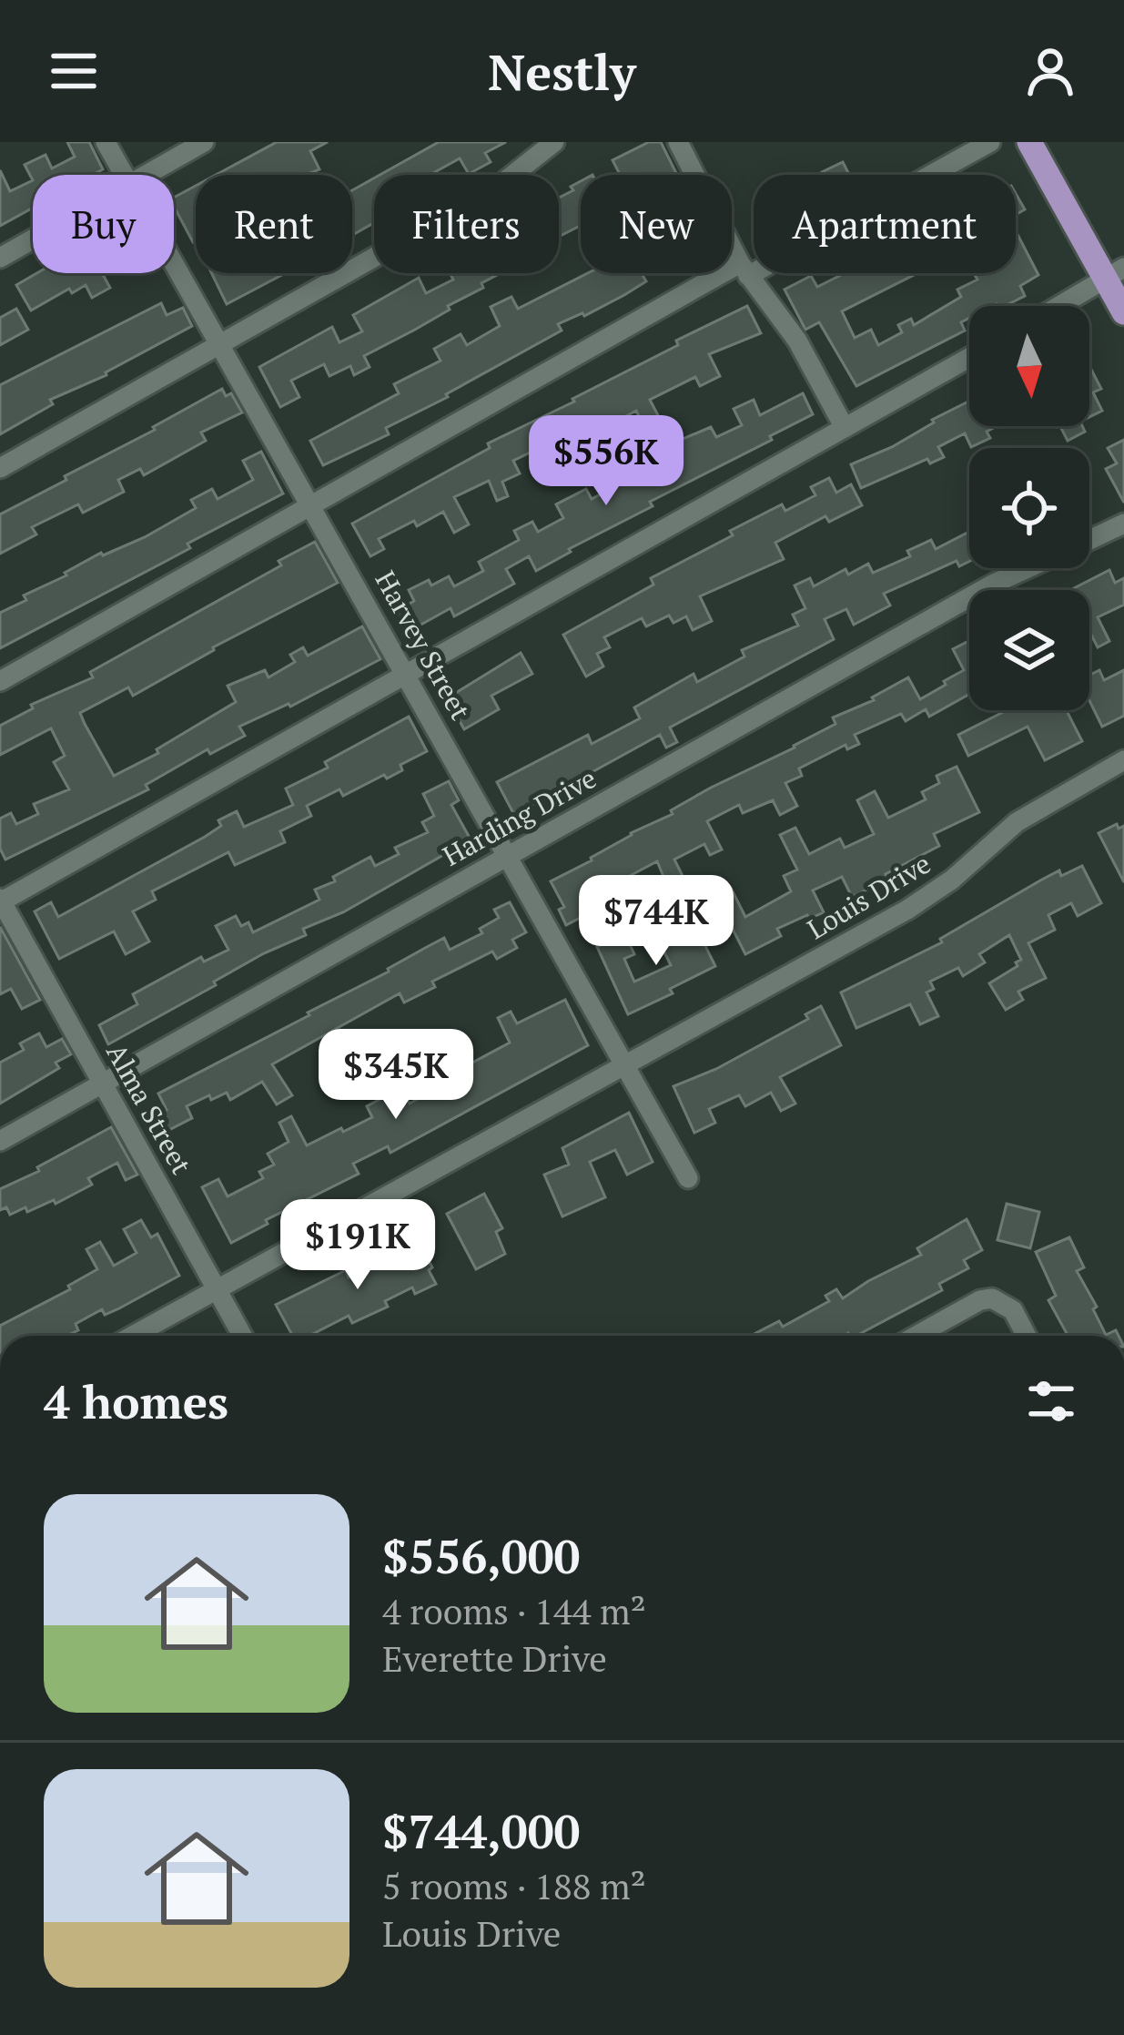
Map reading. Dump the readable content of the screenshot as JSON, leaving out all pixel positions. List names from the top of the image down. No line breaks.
{"streets":{"street":["Harvey Street","Harding Drive","Louis Drive","Alma Street"]},"crossings":[["Harvey Street","Harding Drive"],["Harvey Street","Louis Drive"],["Harding Drive","Alma Street"],["Louis Drive","Alma Street"]],"north":"bottom","page":{"header":"Nestly","chip":["Buy","Rent","Filters","New","Apartment"],"price":["$556K","$744K","$345K","$191K"],"heading":"4 homes","list":[{"name":"$556,000","note":"4 rooms · 144 m² · Everette Drive"},{"name":"$744,000","note":"5 rooms · 188 m² · Louis Drive"}]}}
